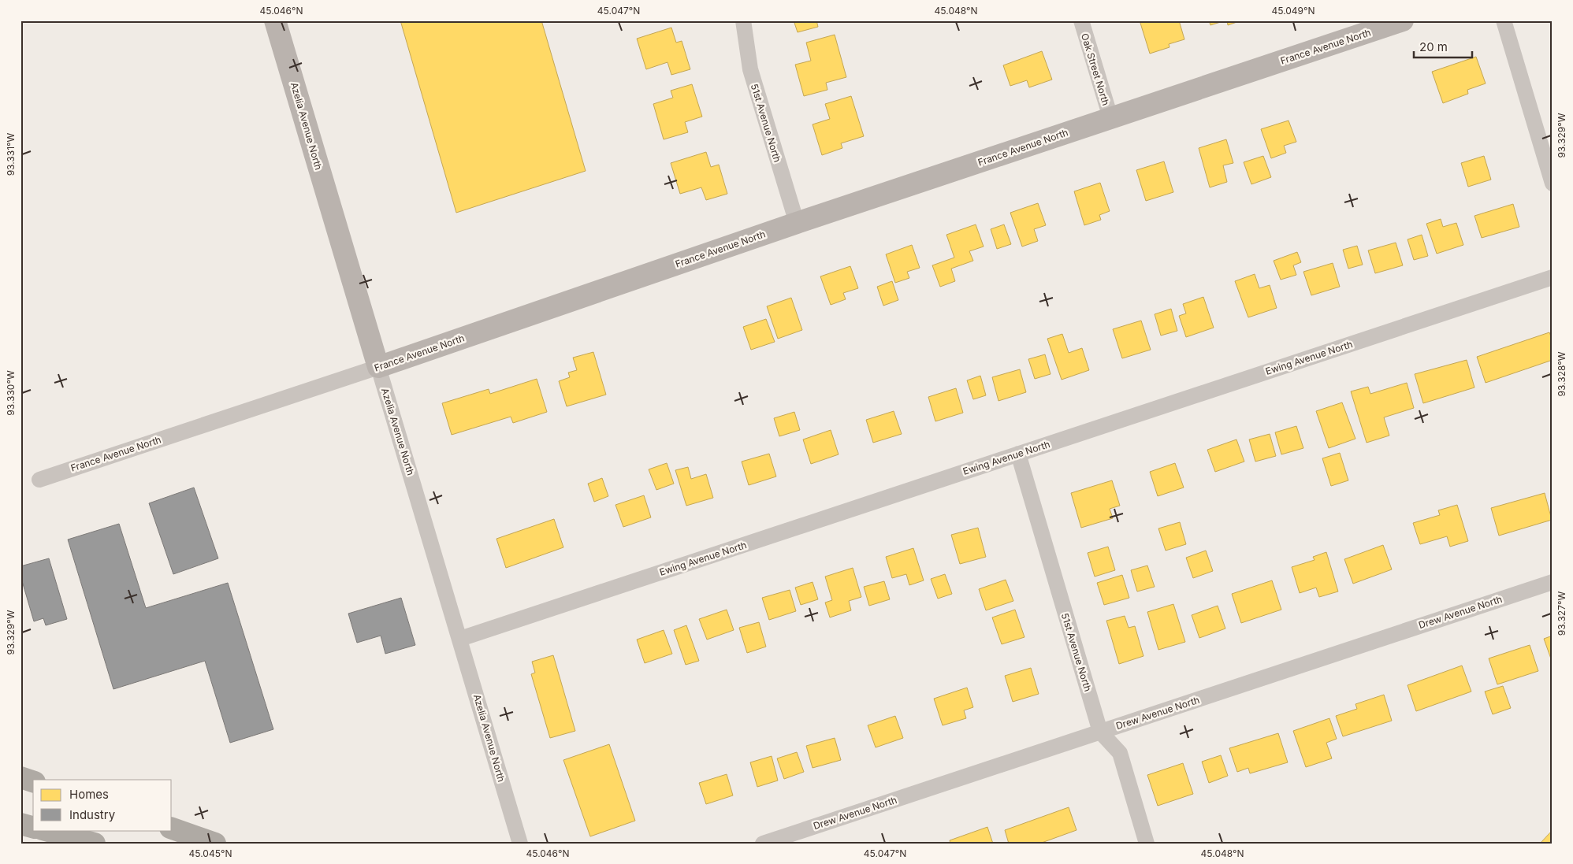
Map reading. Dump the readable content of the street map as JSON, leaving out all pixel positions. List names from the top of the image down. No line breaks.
{"streets":{"street":["France Avenue North","Oak Street North","51st Avenue North","Azelia Avenue North","Ewing Avenue North","Drew Avenue North"]},"crossings":[["France Avenue North","Oak Street North"],["France Avenue North","51st Avenue North"],["France Avenue North","Azelia Avenue North"],["51st Avenue North","Ewing Avenue North"],["51st Avenue North","Drew Avenue North"],["Azelia Avenue North","Ewing Avenue North"]],"legend":["Homes","Industry"],"scale_bar":"20 m","coordinates":["45.046°N","45.047°N","45.048°N","45.049°N","93.329°W","93.331°W","93.328°W","93.330°W","93.327°W","45.045°N"]}
